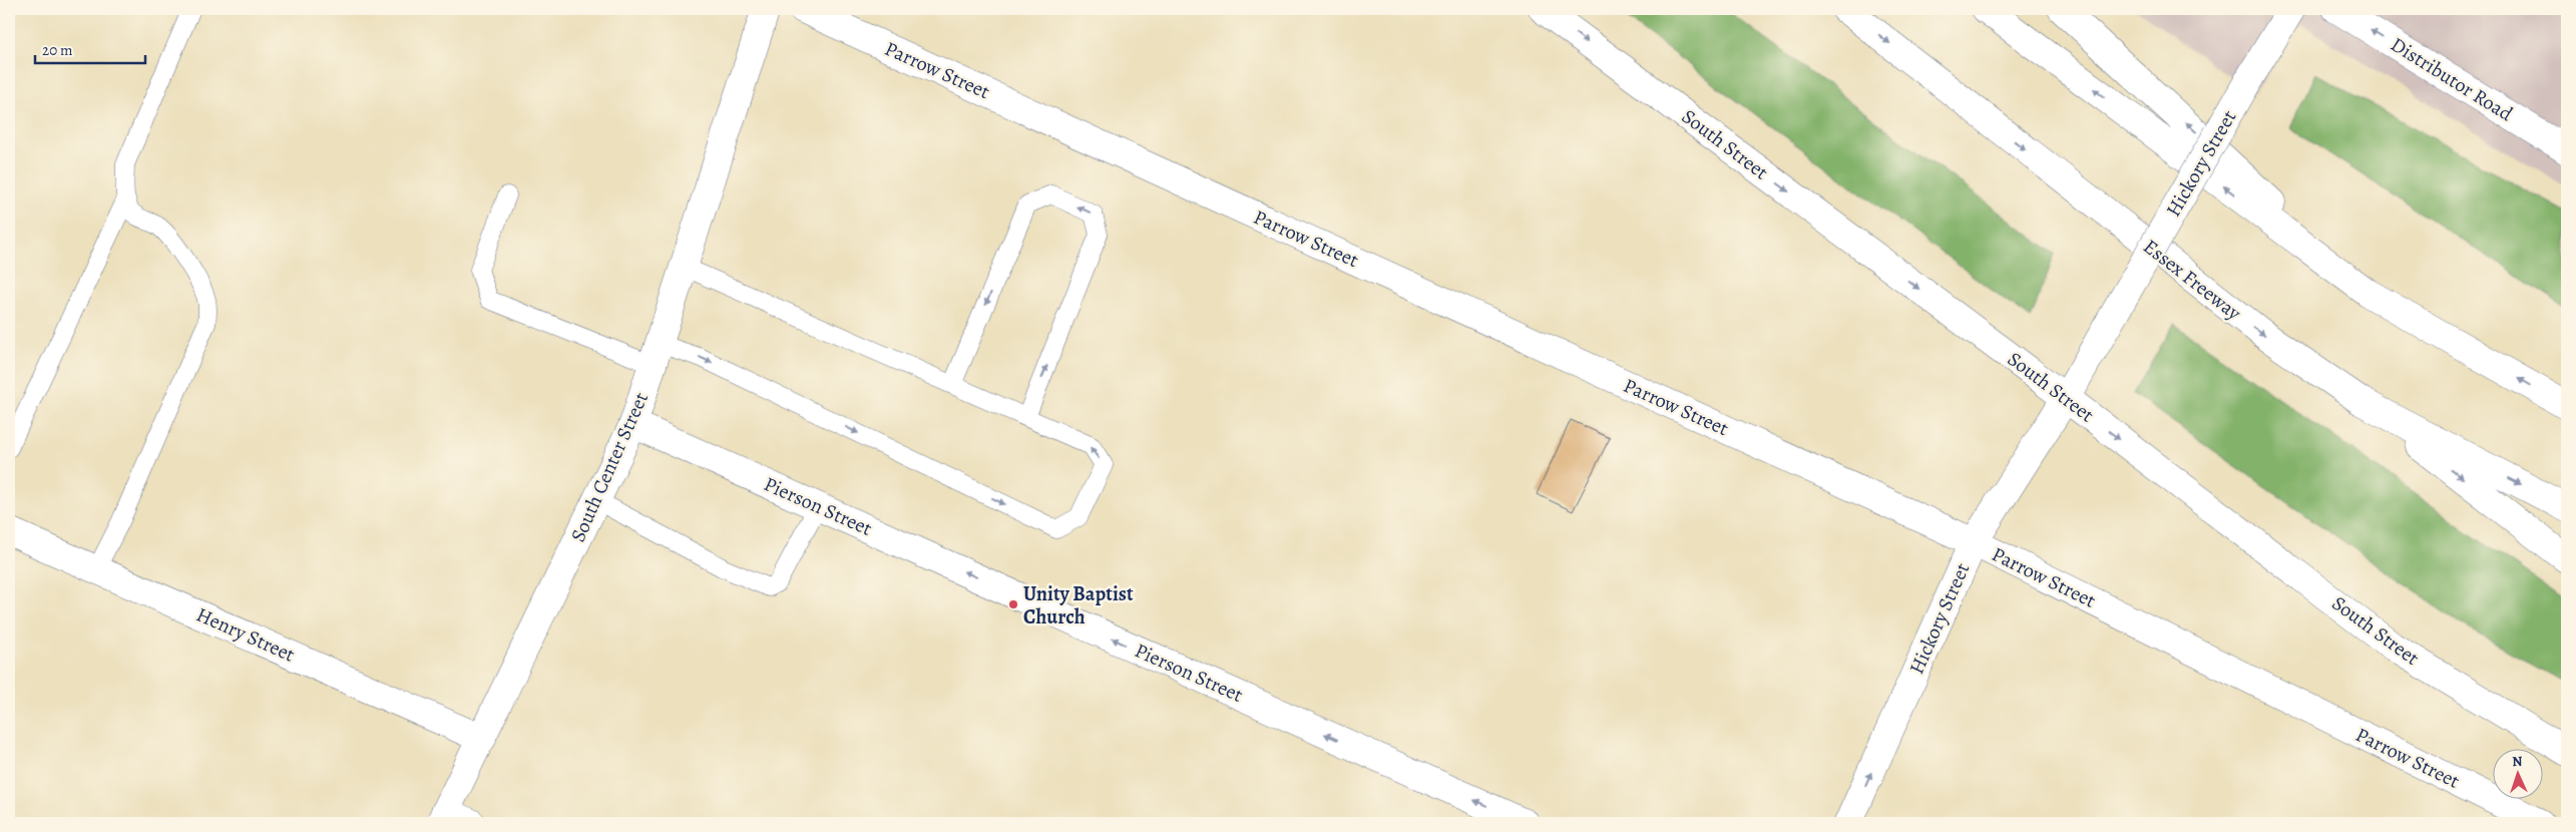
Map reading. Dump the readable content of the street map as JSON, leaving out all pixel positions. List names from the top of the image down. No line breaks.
{"streets":{"main road":["Parrow Street","Distributor Road","South Street","Hickory Street","Essex Freeway","South Center Street","Pierson Street","Henry Street"]},"crossings":[["Parrow Street","Hickory Street"],["South Street","Hickory Street"],["South Center Street","Pierson Street"],["South Center Street","Henry Street"]],"one_way":["South Street","Pierson Street"],"places":["Unity Baptist Church"],"scale_bar":"20 m","north":"top"}
